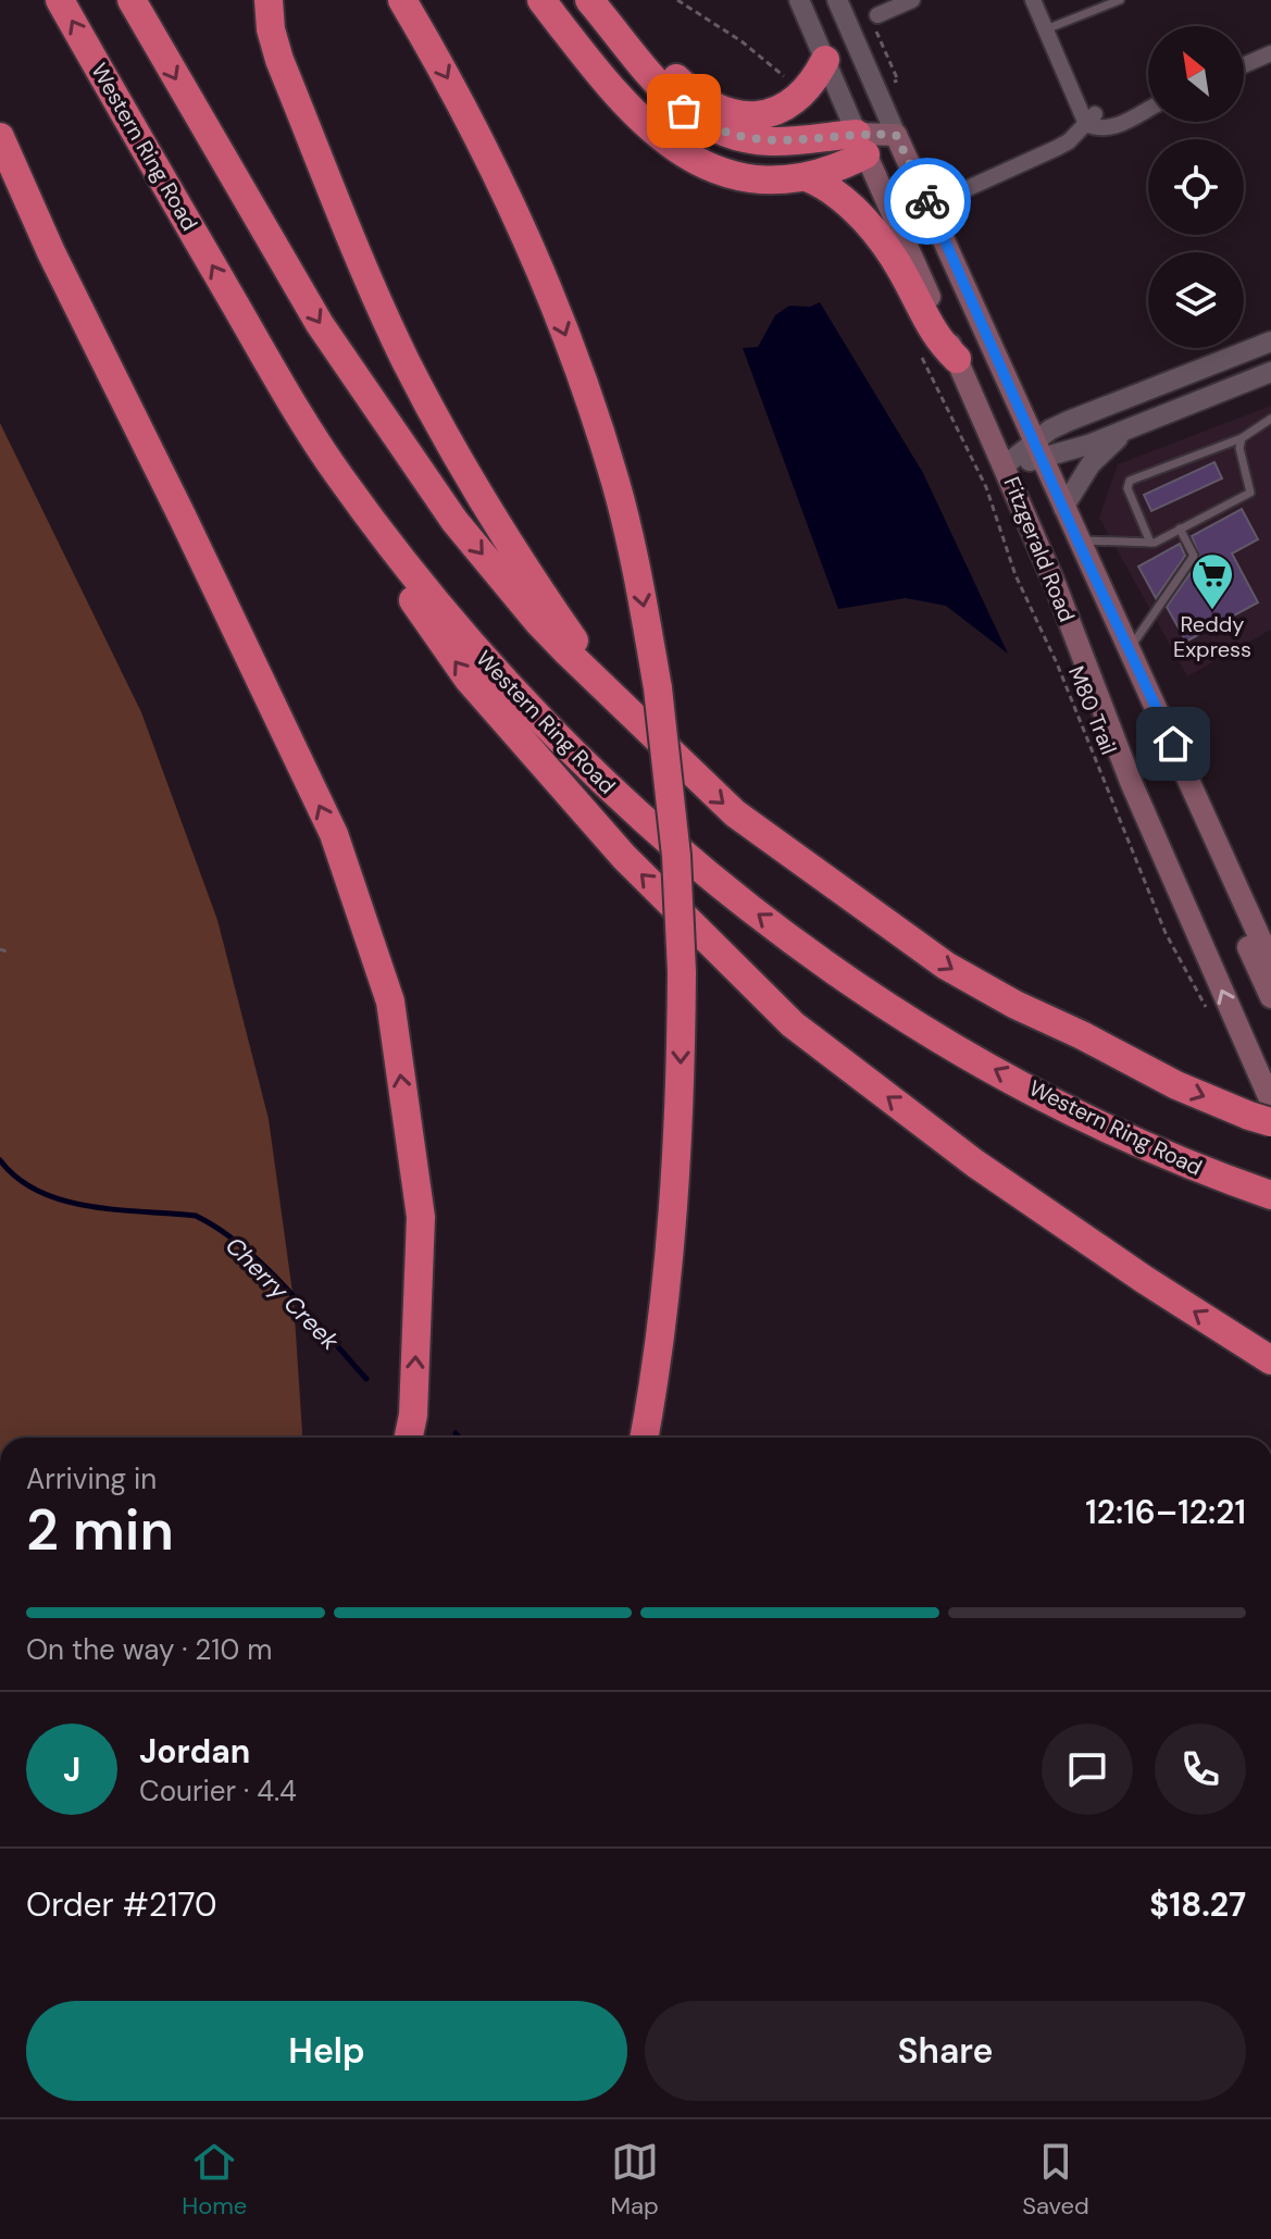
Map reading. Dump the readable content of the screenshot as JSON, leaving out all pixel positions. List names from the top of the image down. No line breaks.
{"streets":{"highway":["Western Ring Road"],"main road":["Fitzgerald Road"],"path":["M80 Trail"]},"water":["Cherry Creek"],"places":{"supermarket":["Reddy Express"]},"north":"top left","page":{"heading":["2 min","Arriving in","12:16–12:21"],"panel":["Jordan","Courier · 4.4","Order #2170","$18.27"],"bar":"On the way · 210 m","round":"J","buttons":["Help","Share"],"tabs":["Home","Map","Saved"]}}
